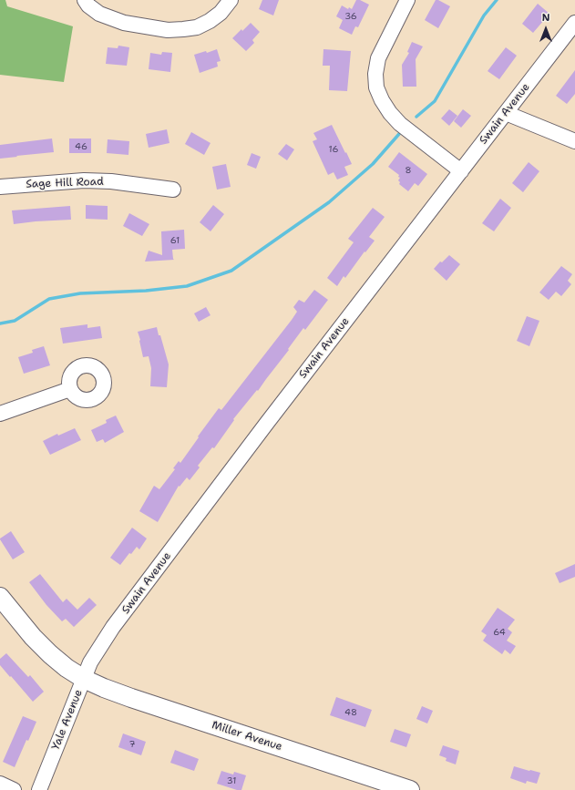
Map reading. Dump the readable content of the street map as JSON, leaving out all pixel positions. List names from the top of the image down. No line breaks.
{"streets":{"main road":["Yale Avenue","Miller Avenue"],"street":["Swain Avenue","Sage Hill Road"]},"crossings":[["Swain Avenue","Yale Avenue"],["Swain Avenue","Miller Avenue"],["Yale Avenue","Miller Avenue"]],"house_numbers":["36","46","16","8","61","64","48","7","31"],"north":"top"}
